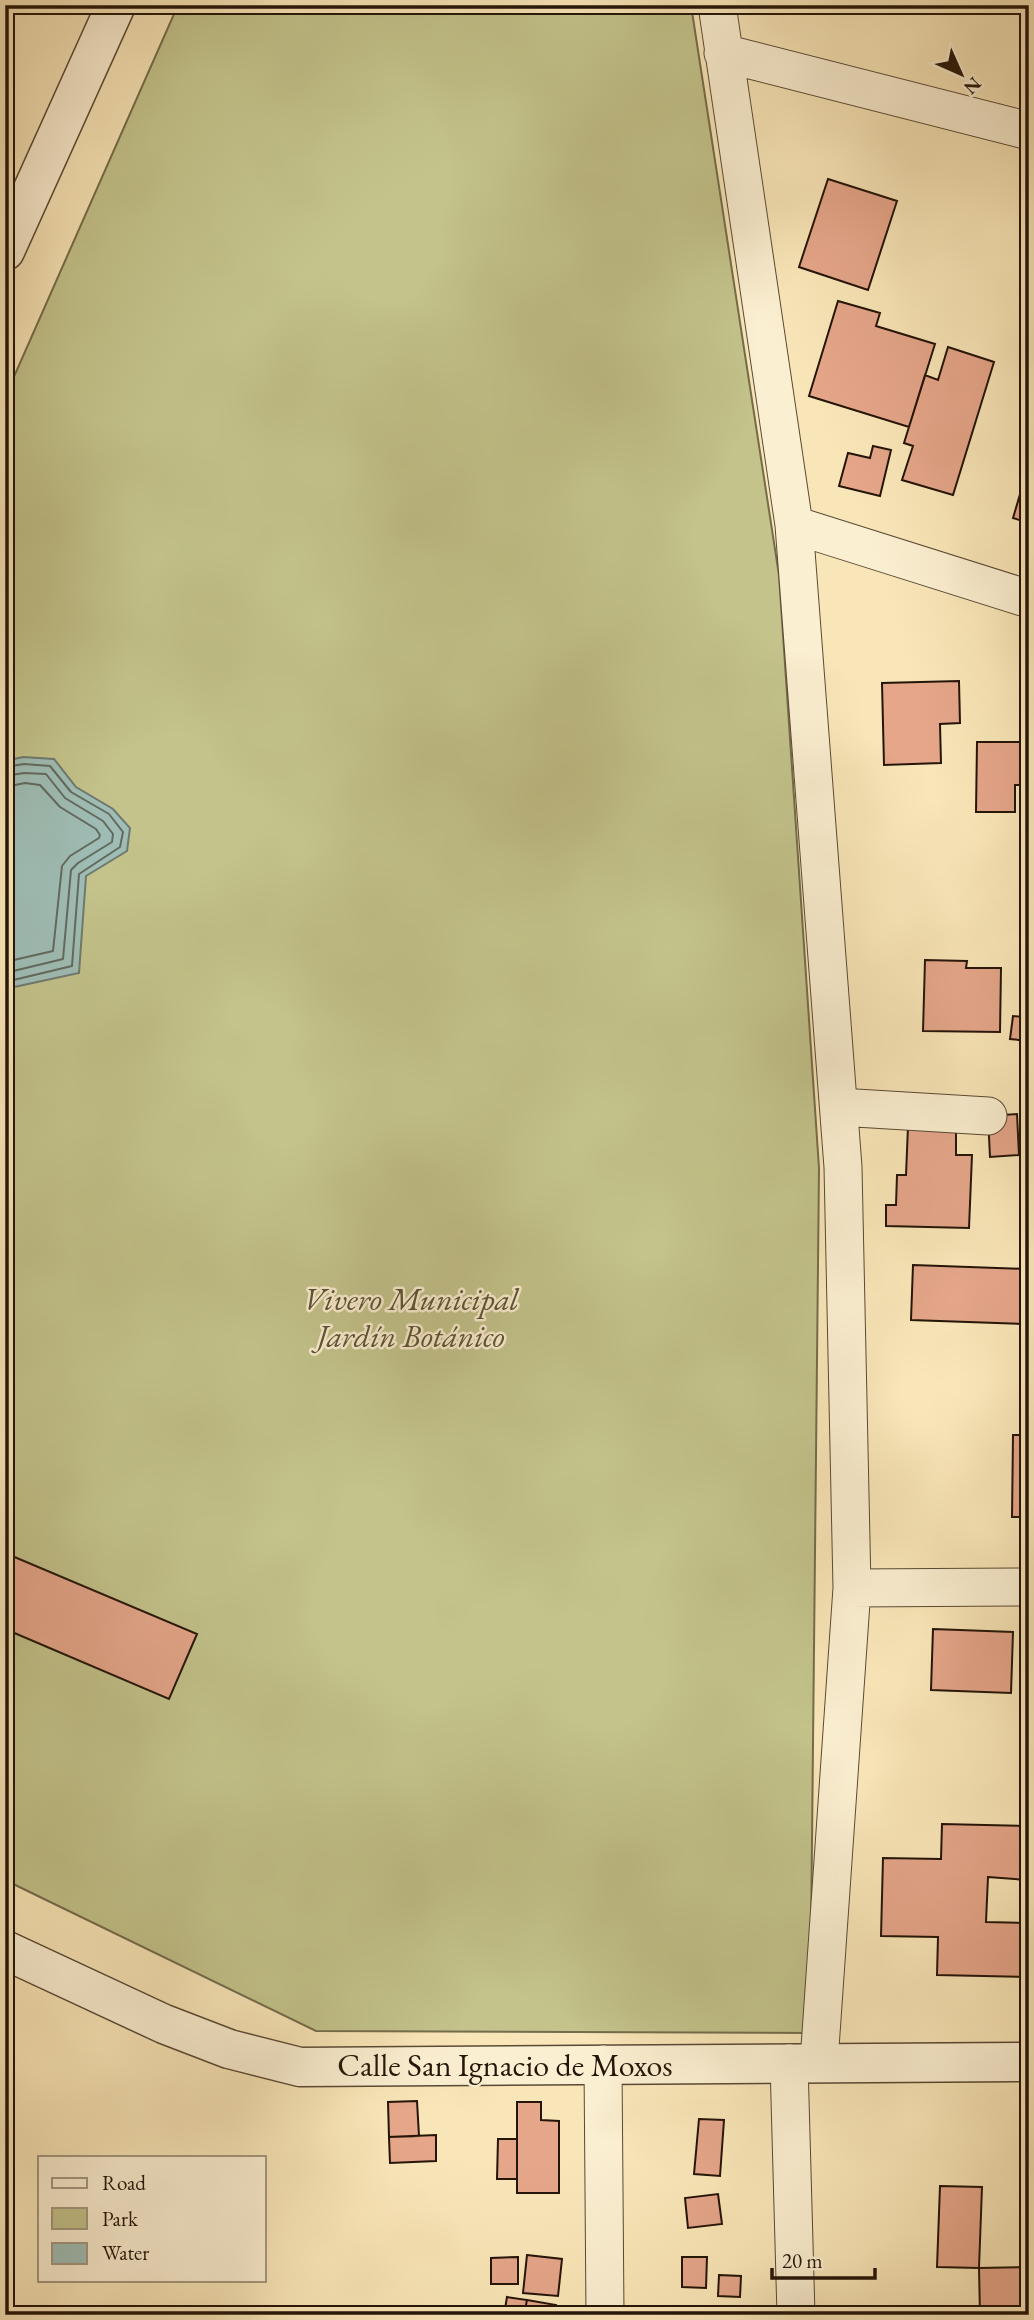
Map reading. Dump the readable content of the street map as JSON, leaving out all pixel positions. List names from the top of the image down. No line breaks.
{"streets":{"street":["Calle San Ignacio de Moxos"]},"parks":["Vivero Municipal Jardín Botánico"],"legend":["Road","Park","Water"],"scale_bar":"20 m","north":"bottom right"}
